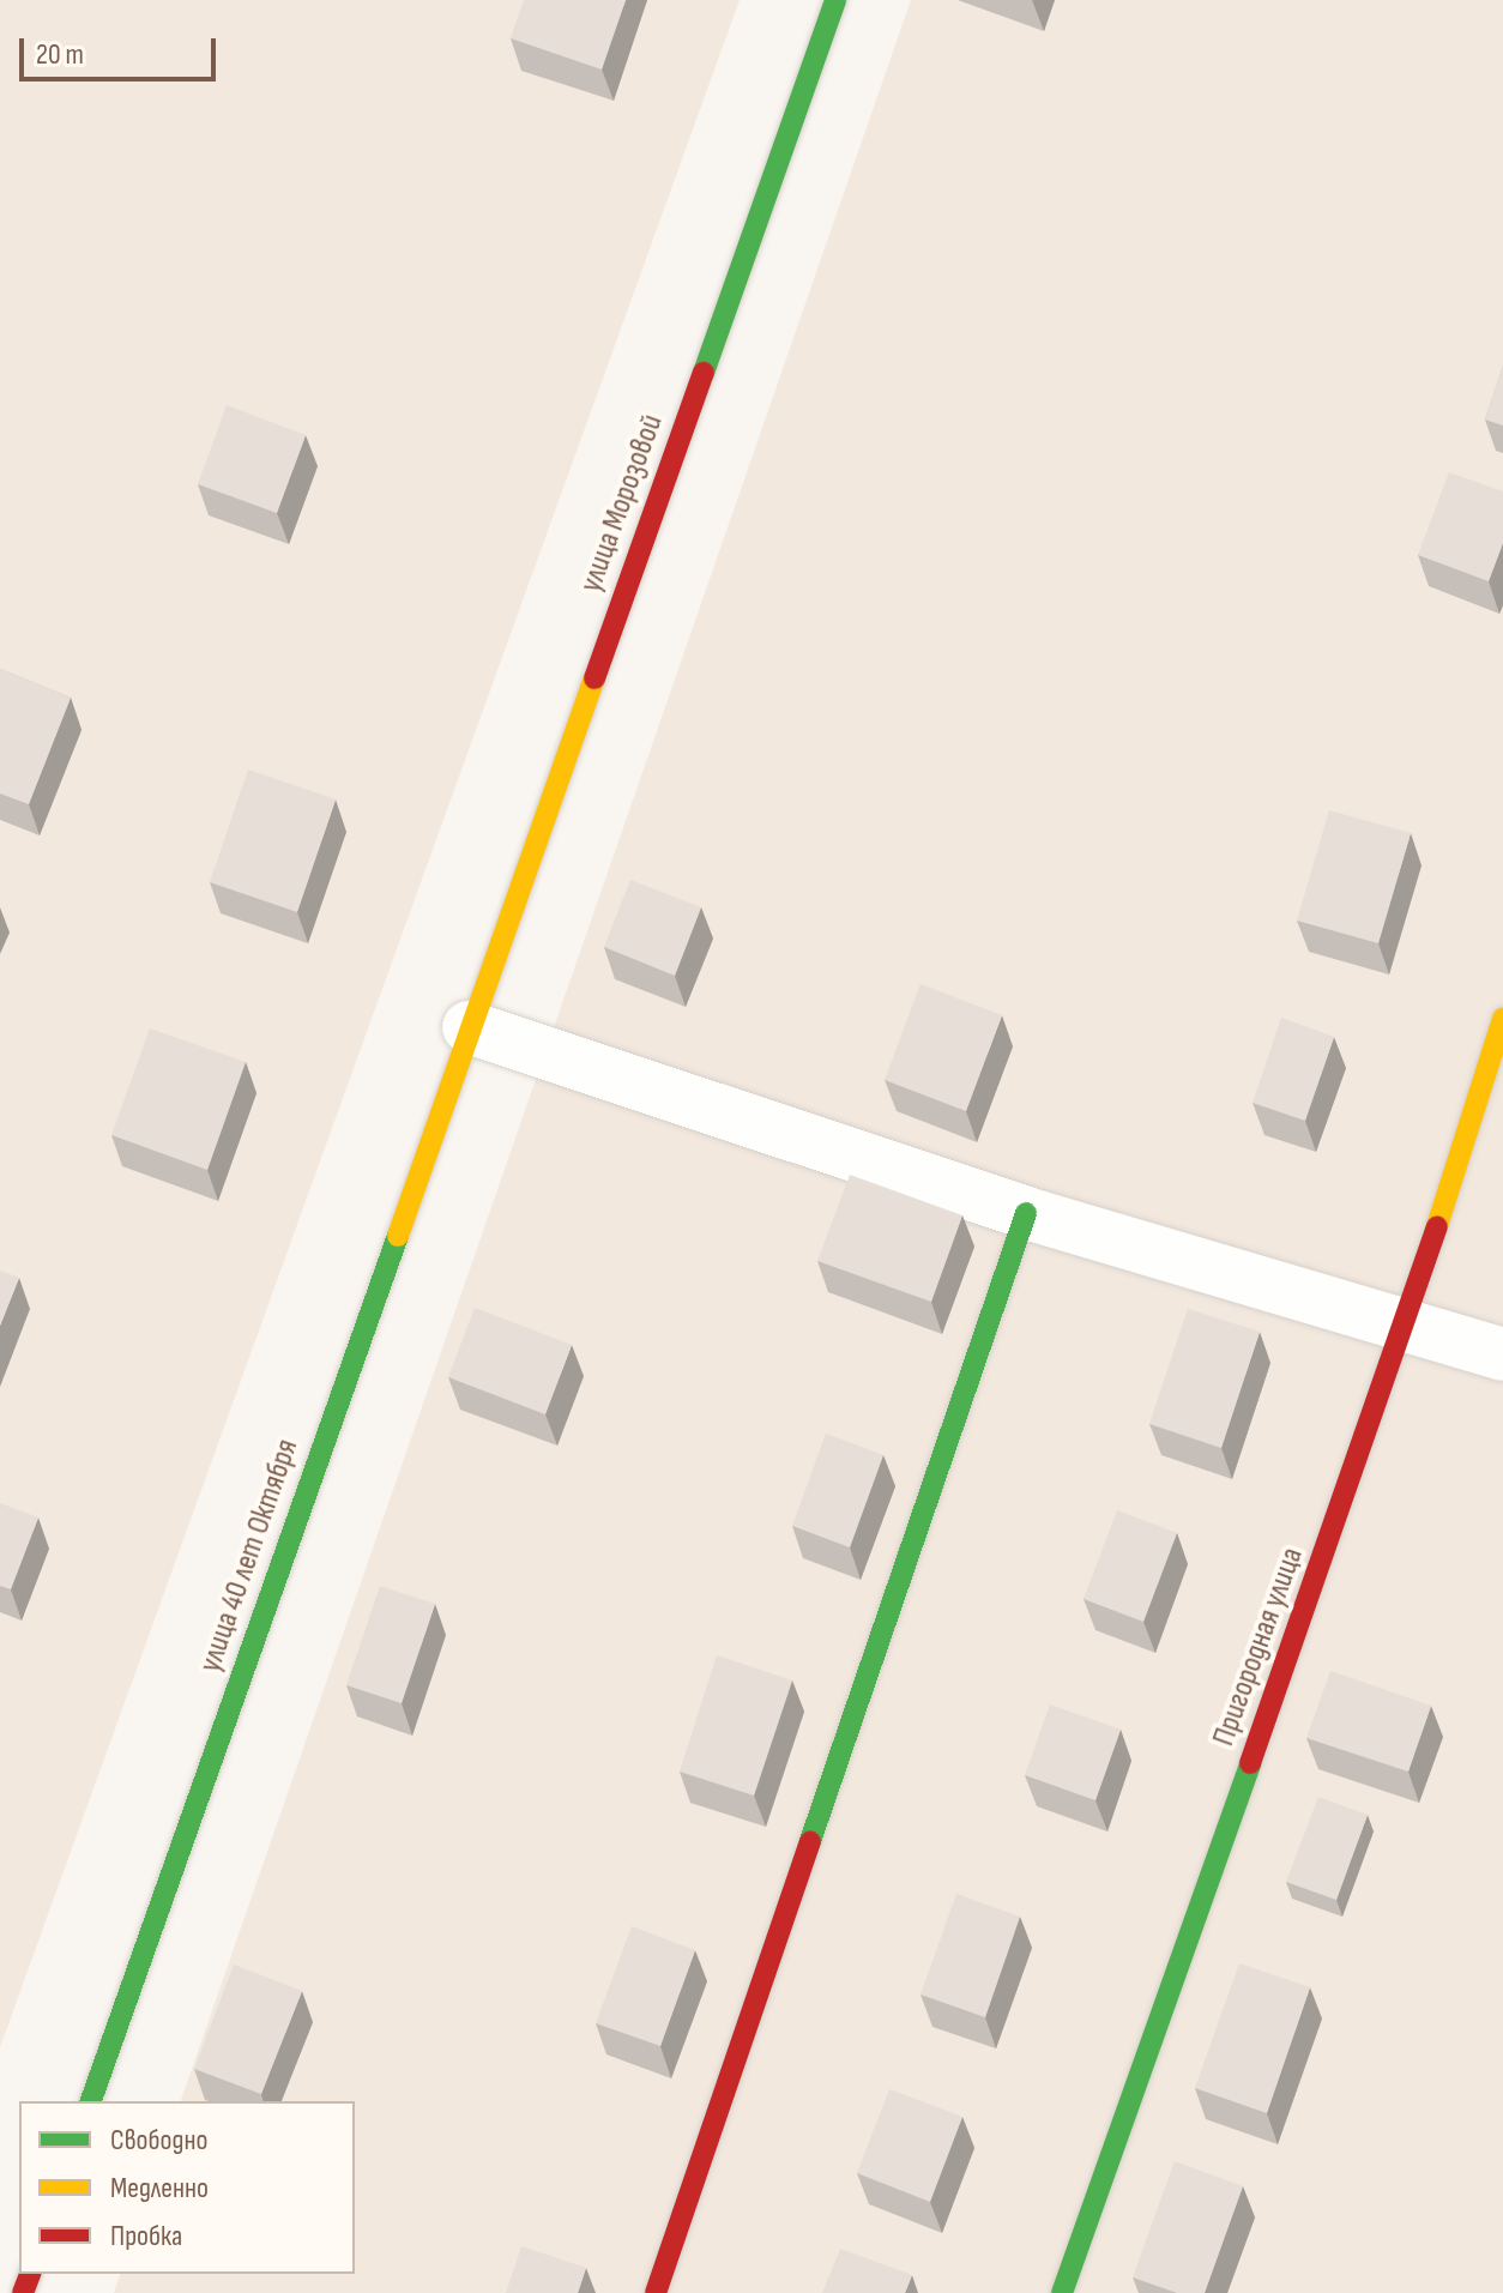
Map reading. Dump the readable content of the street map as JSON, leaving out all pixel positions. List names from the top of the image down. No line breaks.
{"streets":{"street":["улица Морозовой","улица 40 лет Октября","Пригородная улица"]},"crossings":[["улица Морозовой","улица 40 лет Октября"]],"legend":["Свободно","Медленно","Пробка"],"scale_bar":"20 m"}
